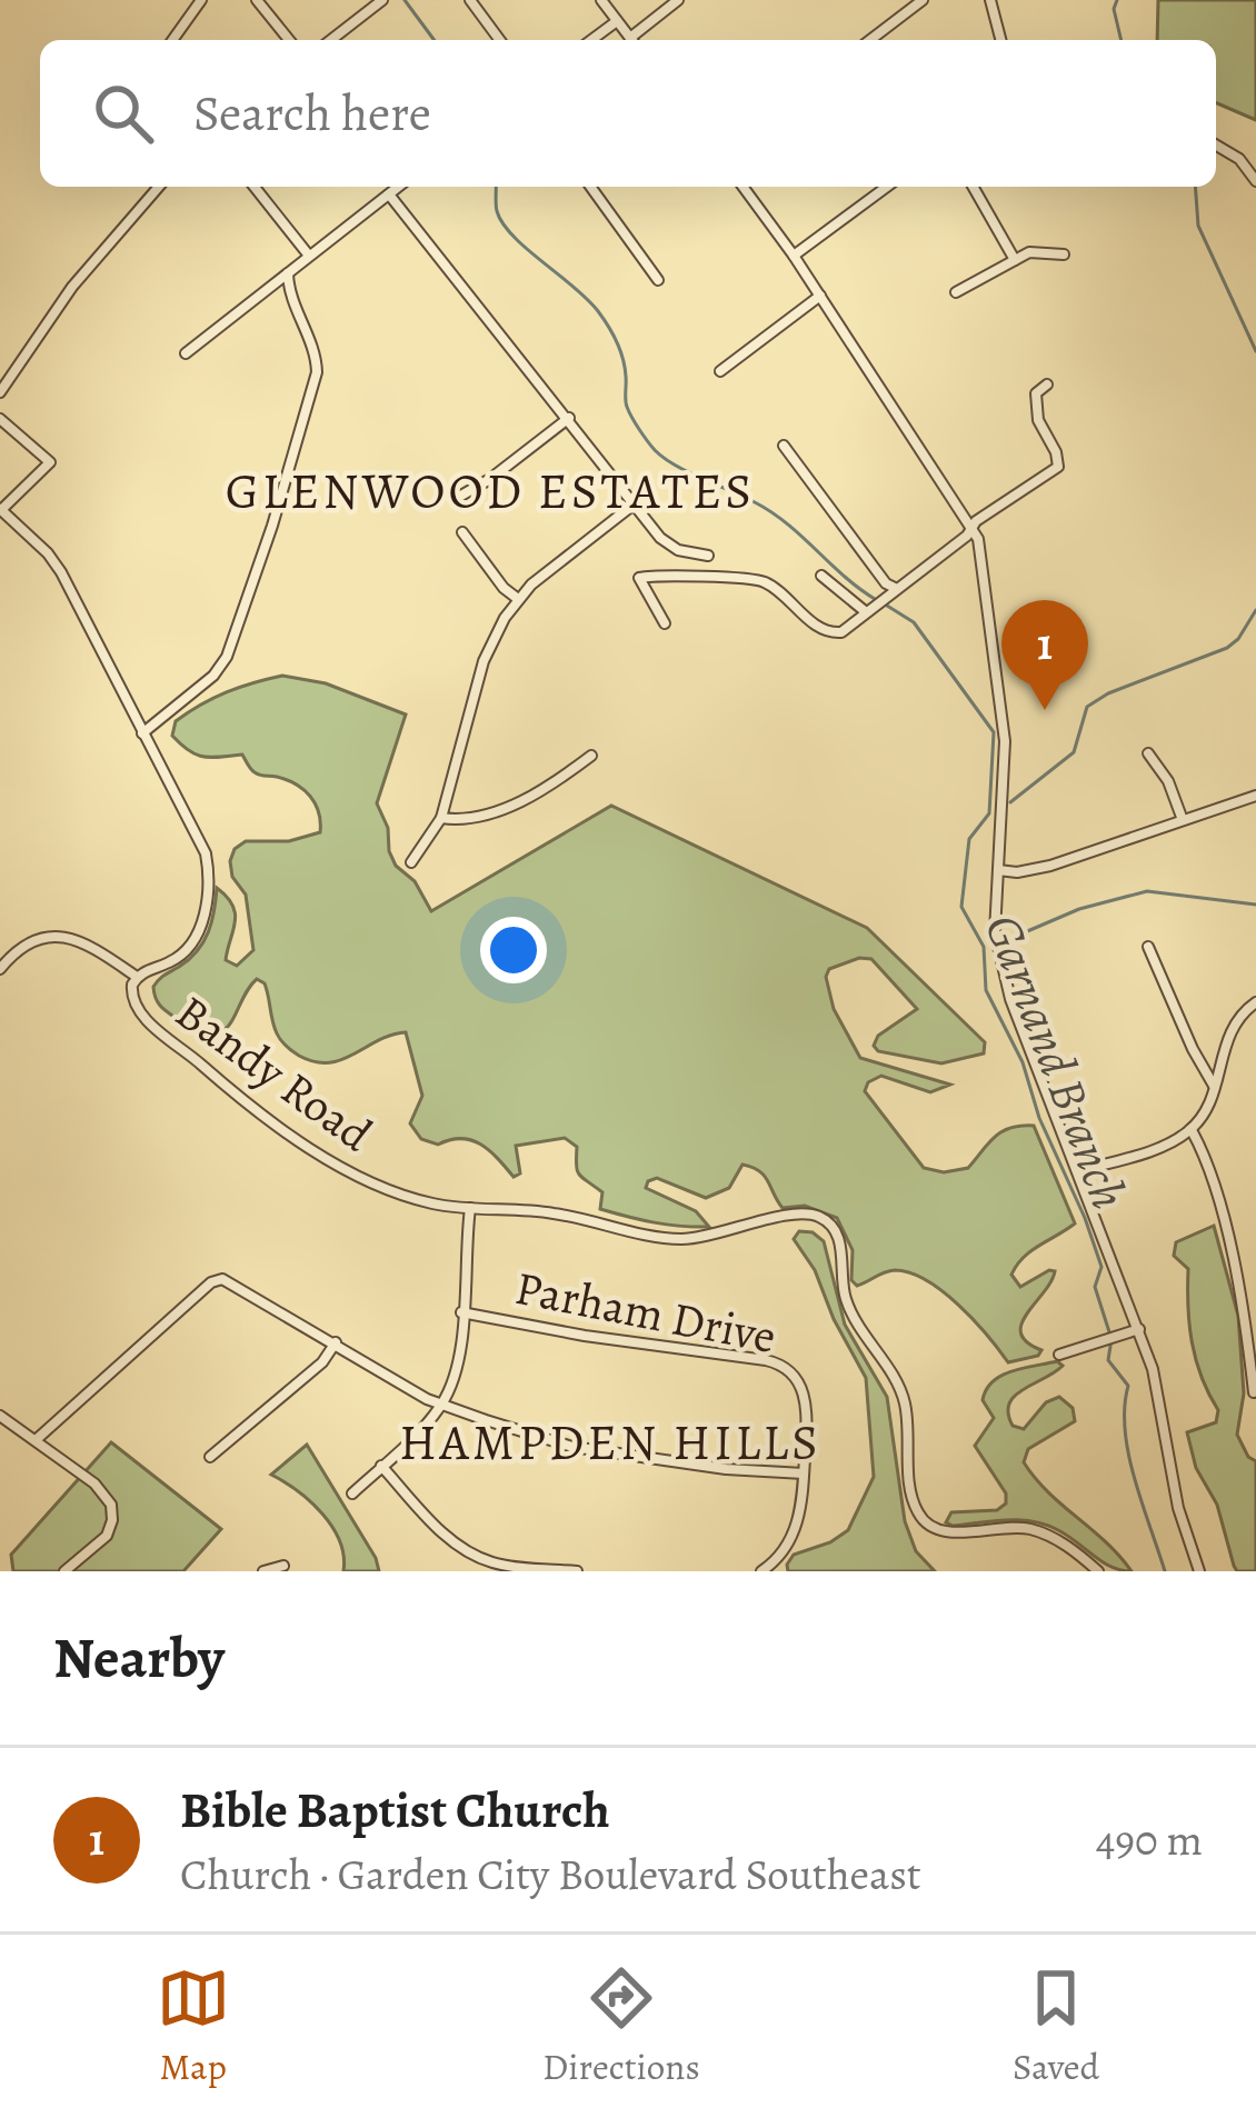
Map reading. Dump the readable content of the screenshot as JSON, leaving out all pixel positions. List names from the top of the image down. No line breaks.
{"streets":{"street":["Bandy Road","Parham Drive"]},"districts":["GLENWOOD ESTATES","HAMPDEN HILLS"],"water":["Garnand Branch"],"page":{"search":"Search here","pins":"1","heading":"Nearby","list":[{"mark":"1","name":"Bible Baptist Church","note":"Church · Garden City Boulevard Southeast","value":"490 m"}],"nav":["Map","Directions","Saved"]}}
